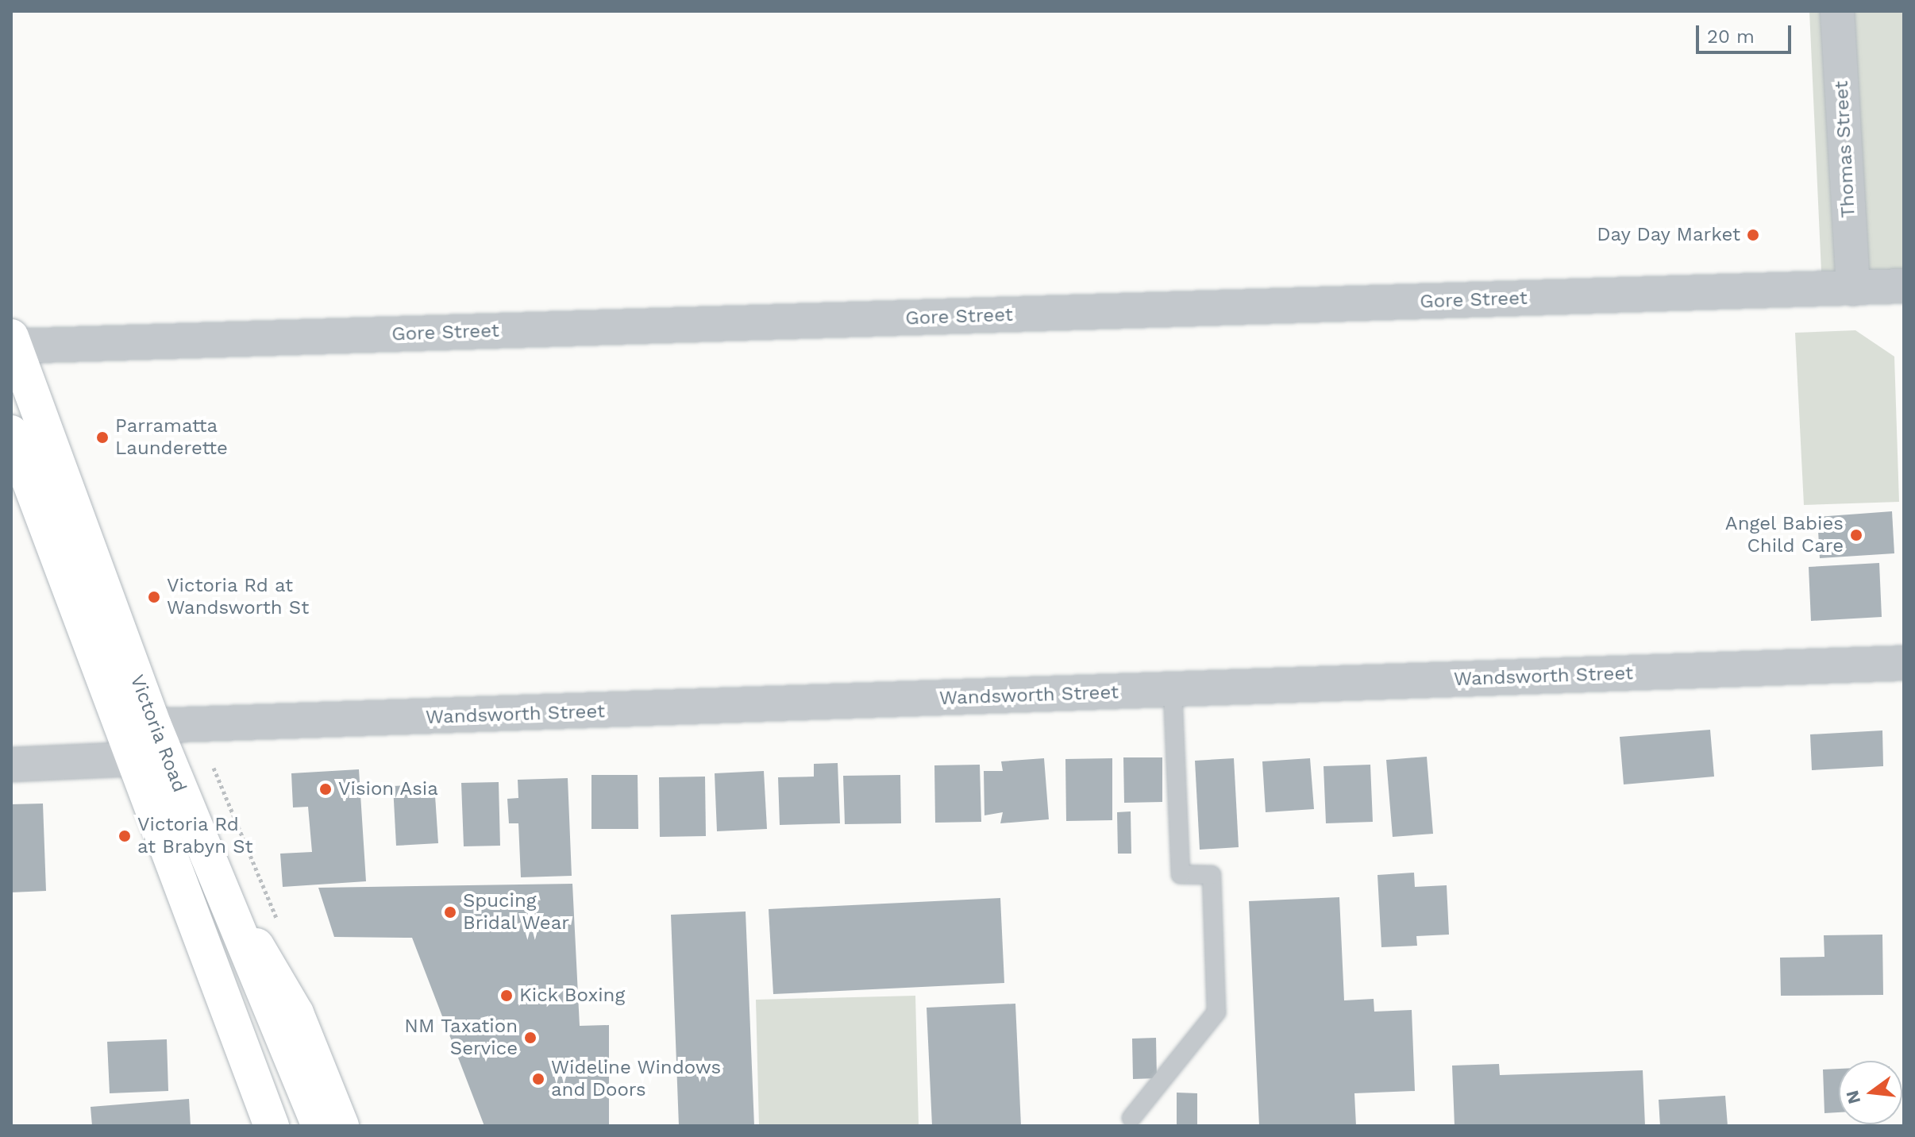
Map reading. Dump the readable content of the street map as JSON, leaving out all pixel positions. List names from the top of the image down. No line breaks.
{"streets":{"main road":["Victoria Road"],"street":["Thomas Street","Gore Street","Wandsworth Street"]},"crossings":[["Thomas Street","Gore Street"],["Gore Street","Victoria Road"],["Wandsworth Street","Victoria Road"]],"places":["Day Day Market","Parramatta Launderette","Angel Babies Child Care","Victoria Rd at Wandsworth St","Vision Asia","Victoria Rd at Brabyn St","Spucing Bridal Wear","Kick Boxing","NM Taxation Service","Wideline Windows and Doors"],"scale_bar":"20 m","north":"left"}
